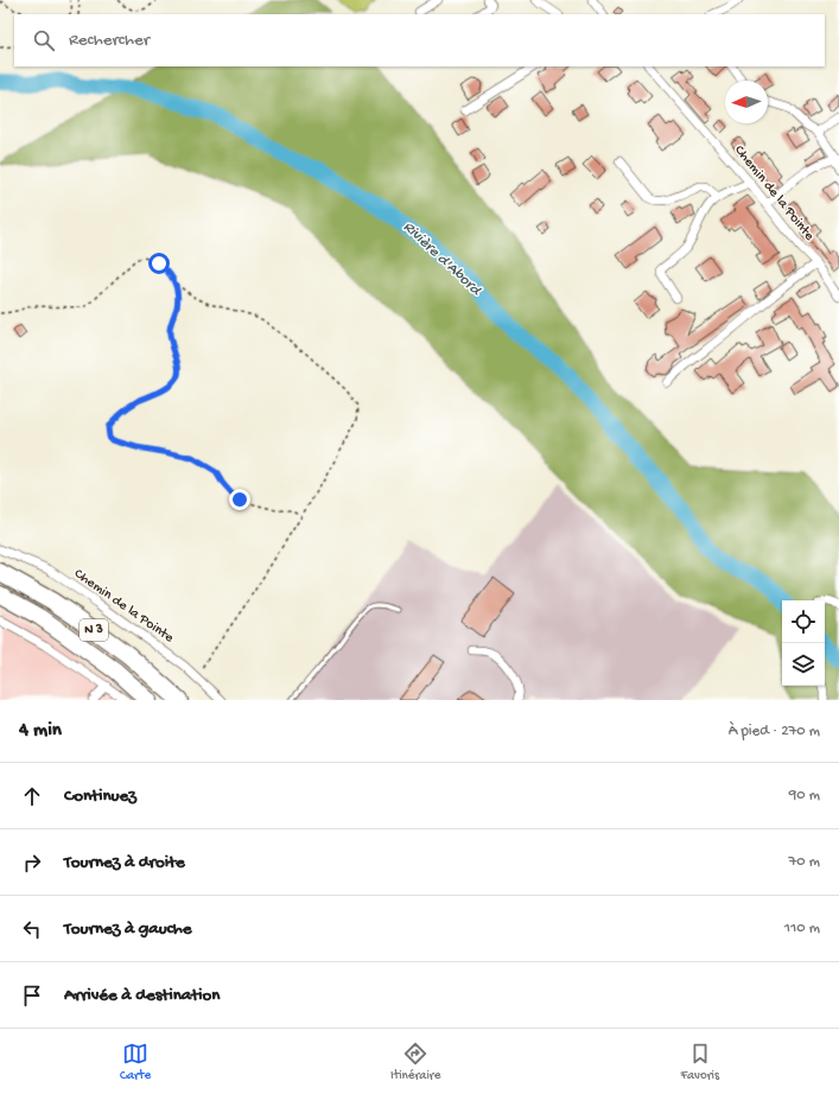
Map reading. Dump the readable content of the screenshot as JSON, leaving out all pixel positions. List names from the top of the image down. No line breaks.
{"streets":{"highway":["N 3"],"street":["Chemin de la Pointe"]},"water":["Rivière d'Abord"],"north":"left","page":{"search":"Rechercher","heading":["4 min","À pied · 270 m"],"list":[["Continuez","90 m"],["Tournez à droite","70 m"],["Tournez à gauche","110 m"],"Arrivée à destination"],"nav":["Carte","Itinéraire","Favoris"]}}
